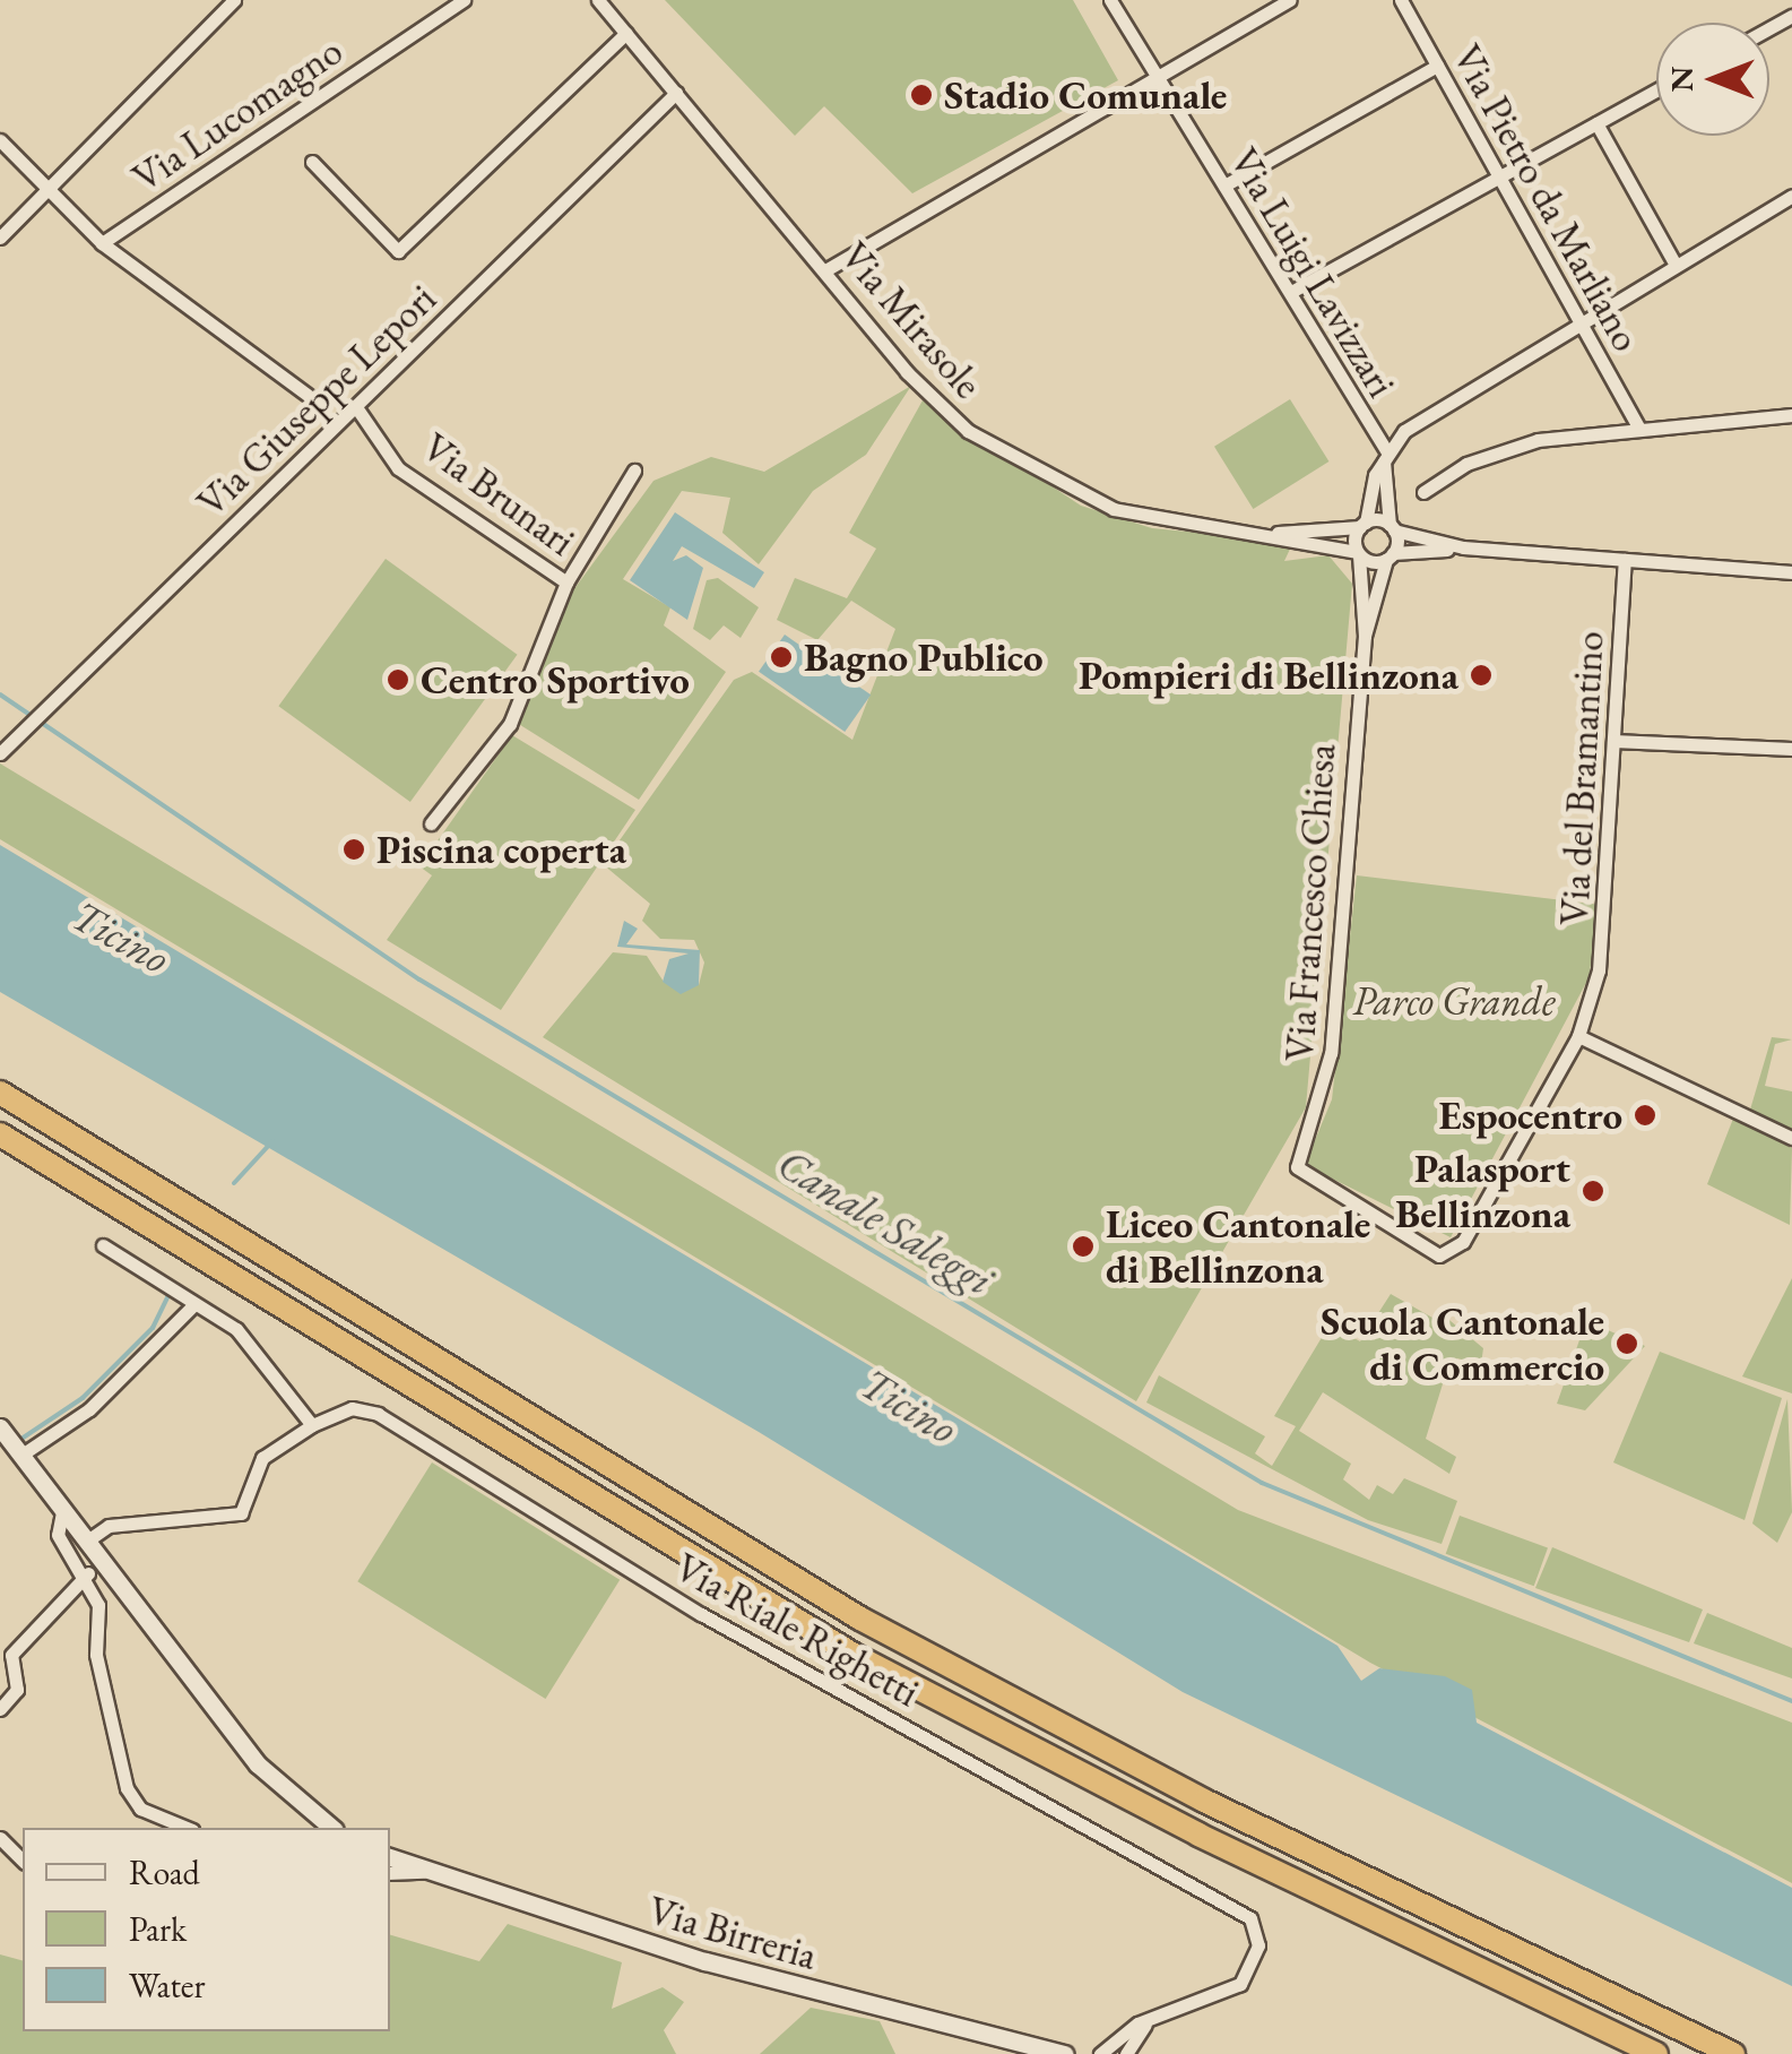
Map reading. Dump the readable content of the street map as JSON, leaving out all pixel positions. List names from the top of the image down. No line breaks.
{"streets":{"street":["Via Lucomagno","Via Pietro da Marliano","Via Luigi Lavizzari","Via Mirasole","Via Giuseppe Lepori","Via Brunari","Via del Bramantino","Via Francesco Chiesa","Via Riale Righetti","Via Birreria"]},"crossings":[["Via Luigi Lavizzari","Via Mirasole"],["Via Luigi Lavizzari","Via Francesco Chiesa"],["Via Mirasole","Via Giuseppe Lepori"],["Via Mirasole","Via Francesco Chiesa"],["Via Giuseppe Lepori","Via Brunari"],["Via del Bramantino","Via Francesco Chiesa"]],"water":["Ticino","Canale Saleggi"],"parks":["Parco Grande"],"places":["Stadio Comunale","Bagno Publico","Pompieri di Bellinzona","Centro Sportivo","Piscina coperta","Espocentro","Palasport Bellinzona","Liceo Cantonale di Bellinzona","Scuola Cantonale di Commercio"],"legend":["Road","Park","Water"],"north":"left"}
